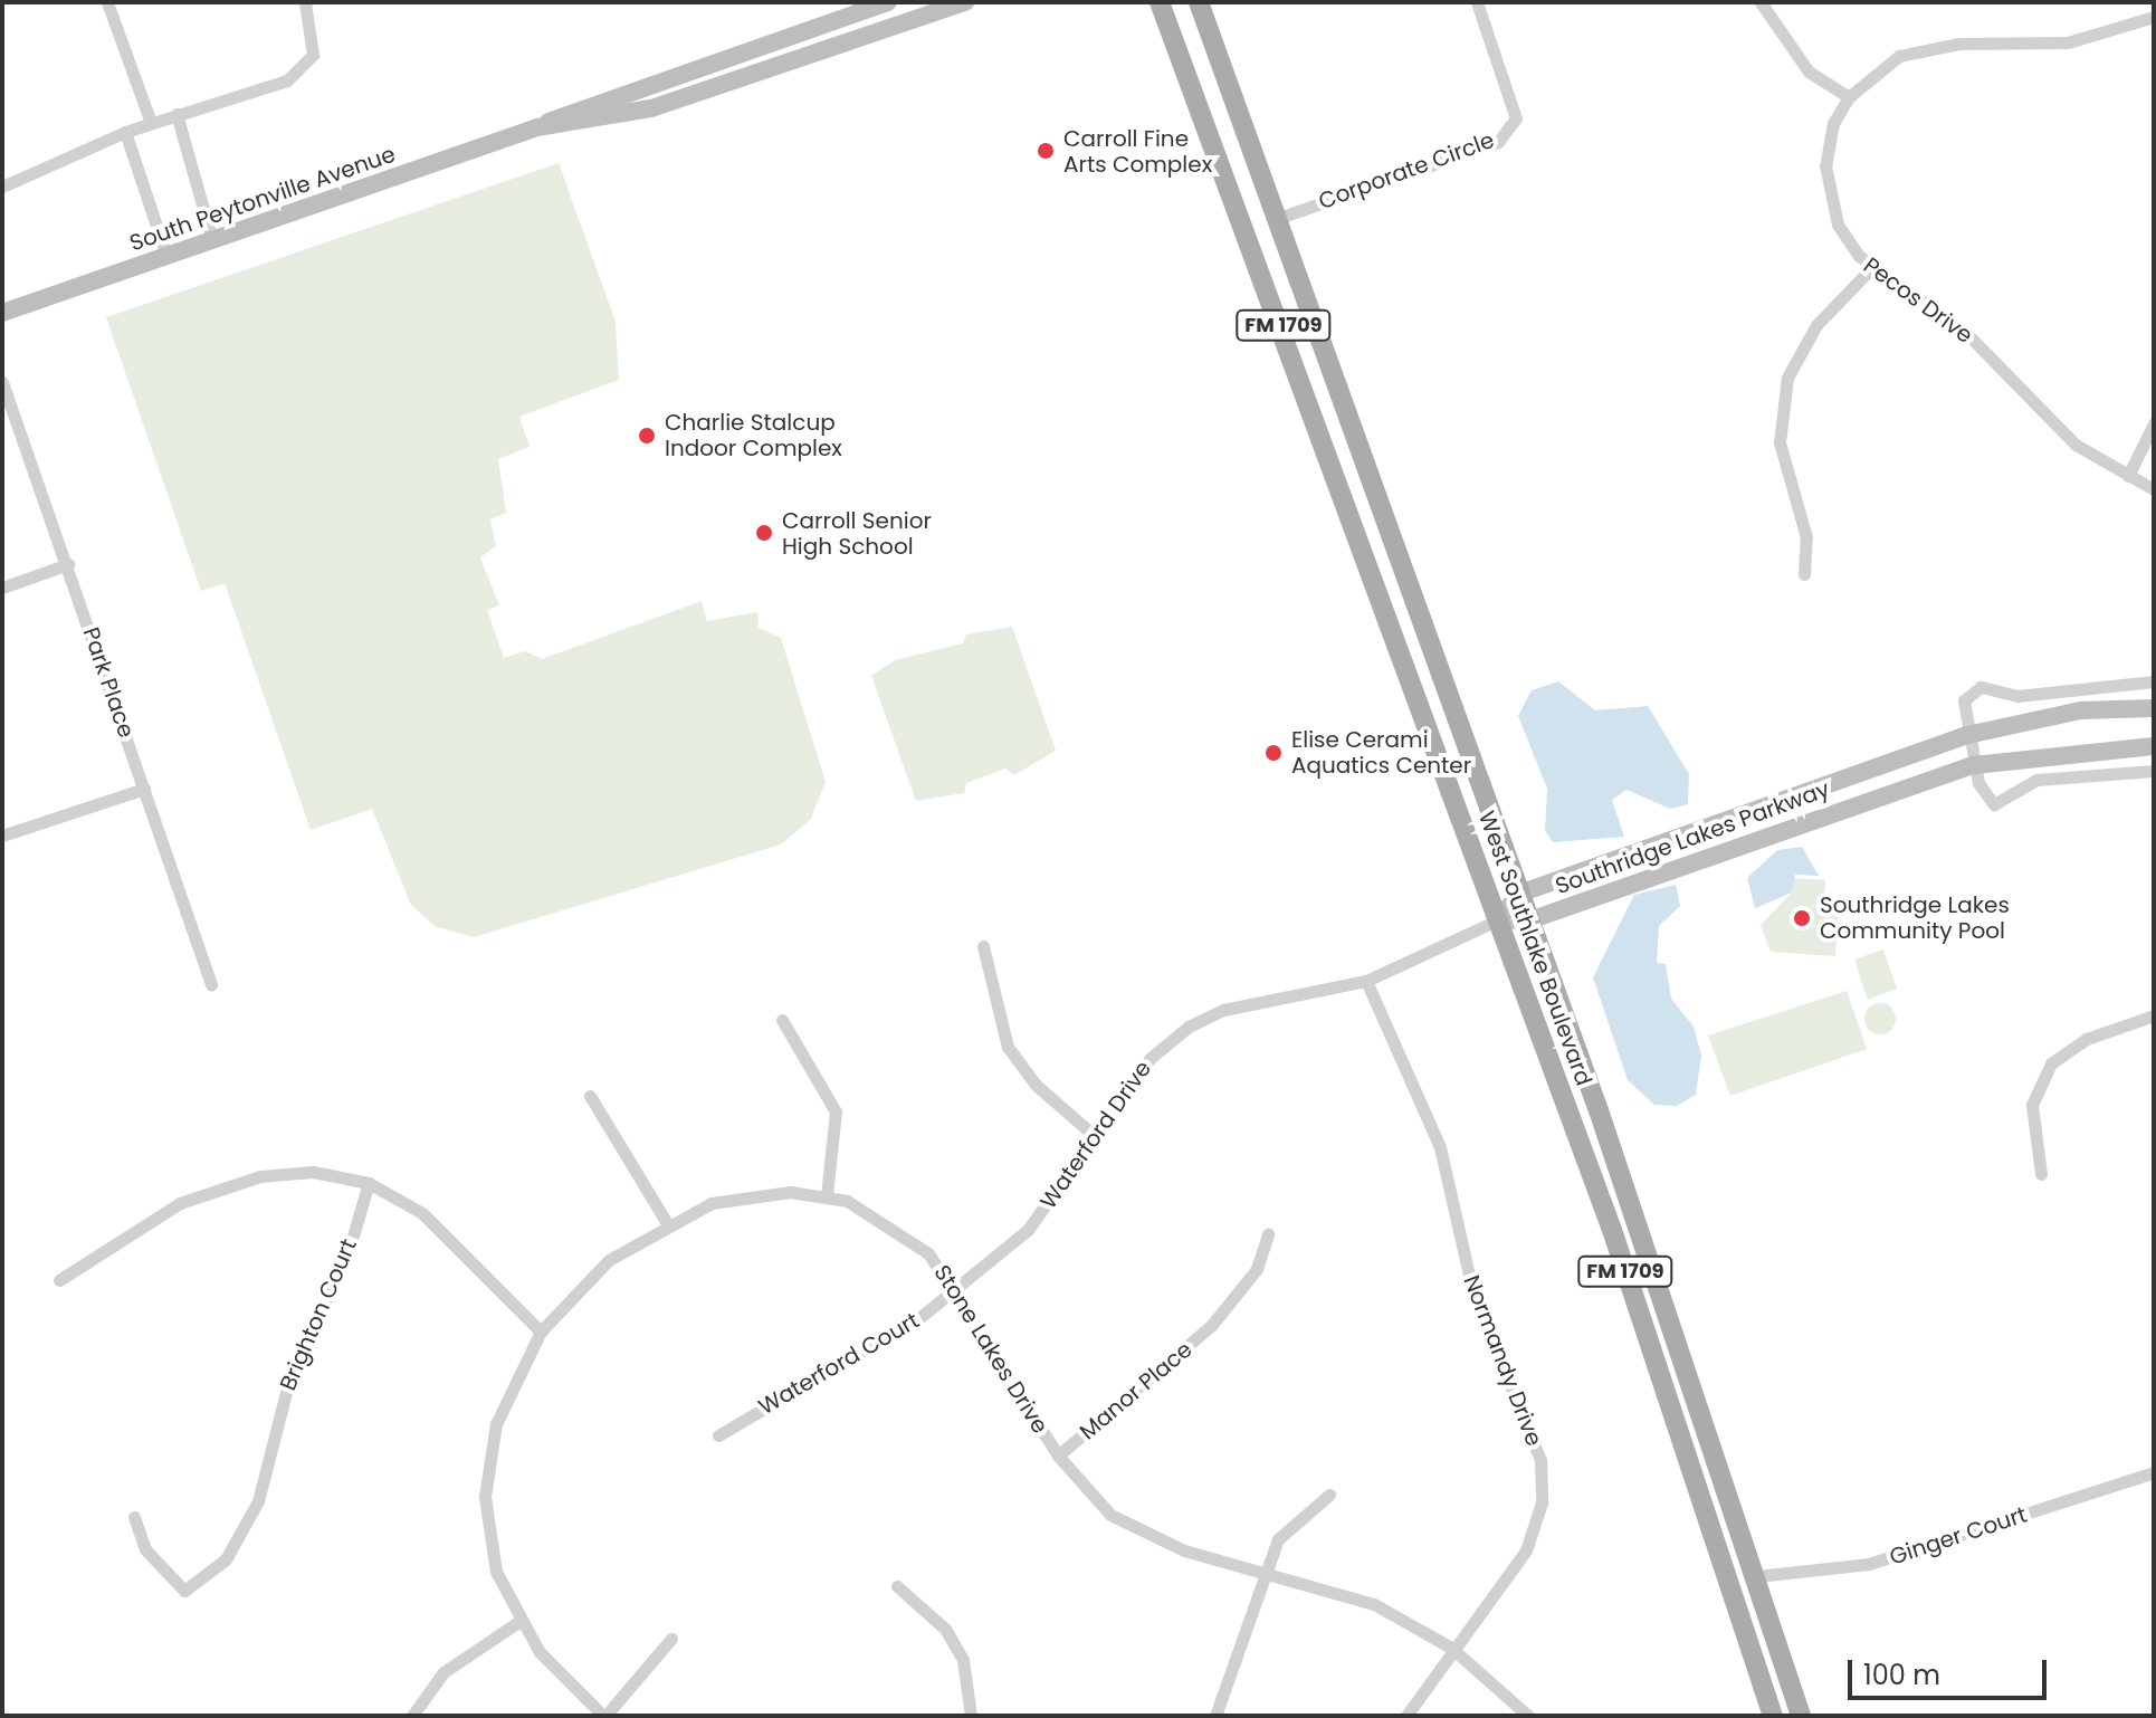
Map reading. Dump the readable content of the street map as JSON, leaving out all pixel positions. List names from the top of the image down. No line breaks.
{"streets":{"main road":["FM 1709","West Southlake Boulevard"],"street":["Corporate Circle","South Peytonville Avenue","Pecos Drive","Park Place","Southridge Lakes Parkway","Waterford Drive","Brighton Court","Stone Lakes Drive","Normandy Drive","Waterford Court","Manor Place","Ginger Court"]},"crossings":[["Corporate Circle","West Southlake Boulevard"],["Southridge Lakes Parkway","West Southlake Boulevard"],["Southridge Lakes Parkway","Waterford Drive"],["West Southlake Boulevard","Waterford Drive"],["West Southlake Boulevard","Ginger Court"],["Waterford Drive","Stone Lakes Drive"],["Waterford Drive","Normandy Drive"],["Waterford Drive","Waterford Court"],["Stone Lakes Drive","Normandy Drive"],["Stone Lakes Drive","Waterford Court"],["Stone Lakes Drive","Manor Place"]],"places":["Carroll Fine Arts Complex","Charlie Stalcup Indoor Complex","Carroll Senior High School","Elise Cerami Aquatics Center","Southridge Lakes Community Pool"],"scale_bar":"100 m"}
